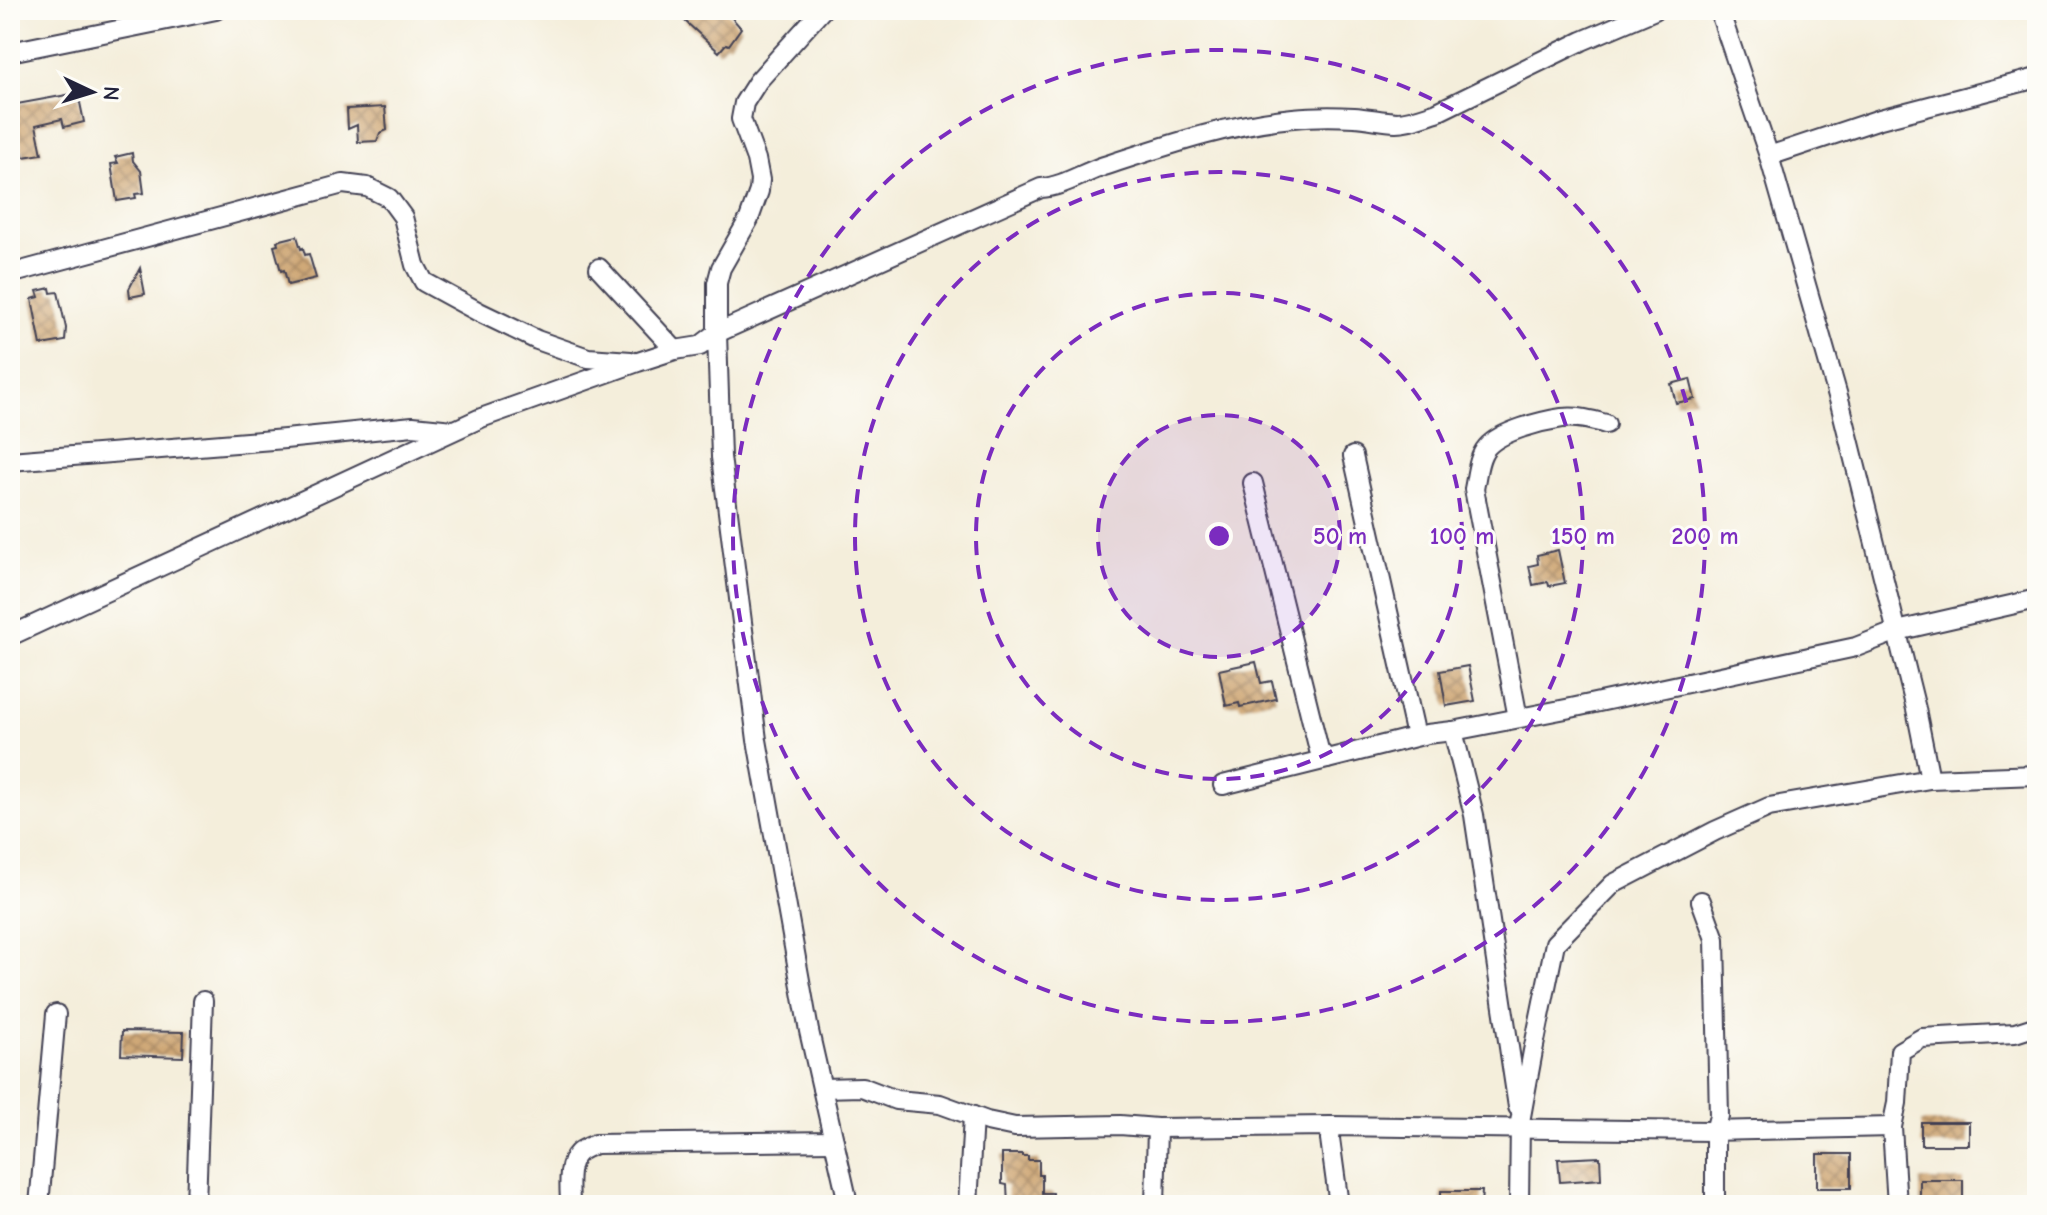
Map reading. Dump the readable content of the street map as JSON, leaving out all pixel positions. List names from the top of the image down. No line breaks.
{"north":"right","rings":["50 m","100 m","150 m","200 m"]}
